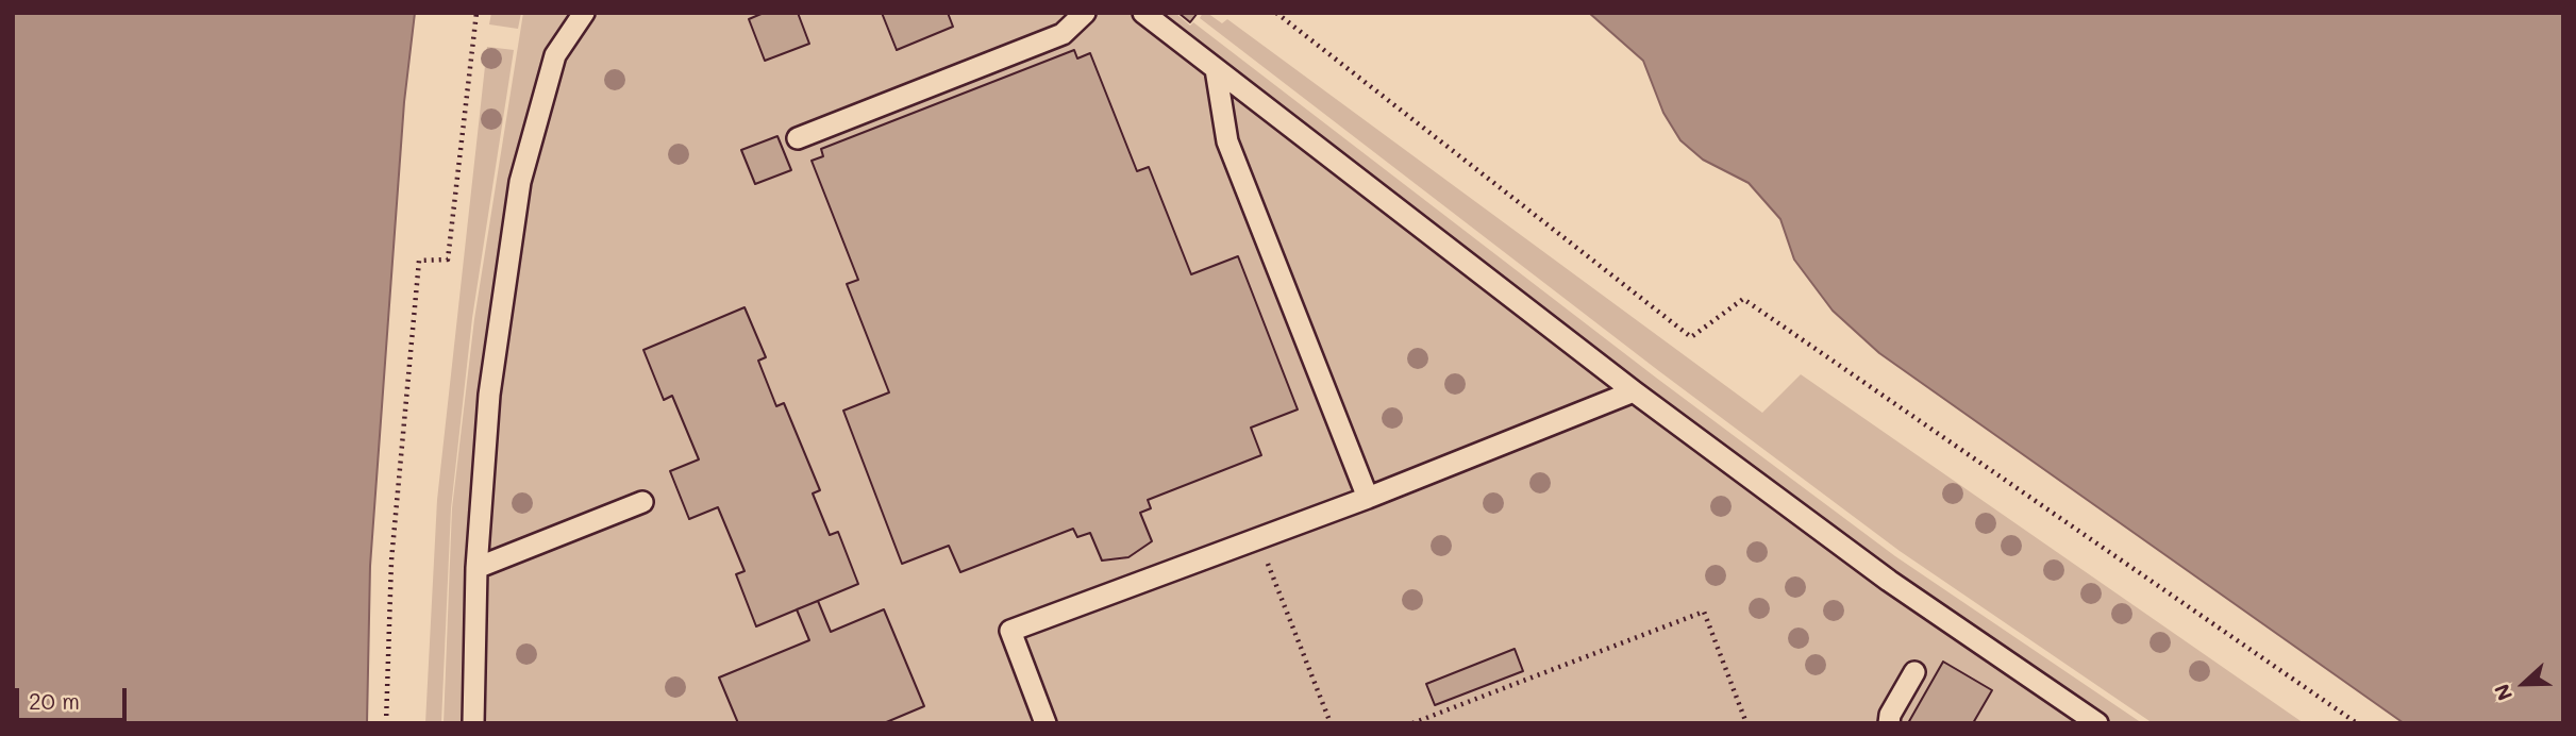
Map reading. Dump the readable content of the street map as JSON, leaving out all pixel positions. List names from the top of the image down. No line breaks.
{"scale_bar":"20 m","north":"left"}
